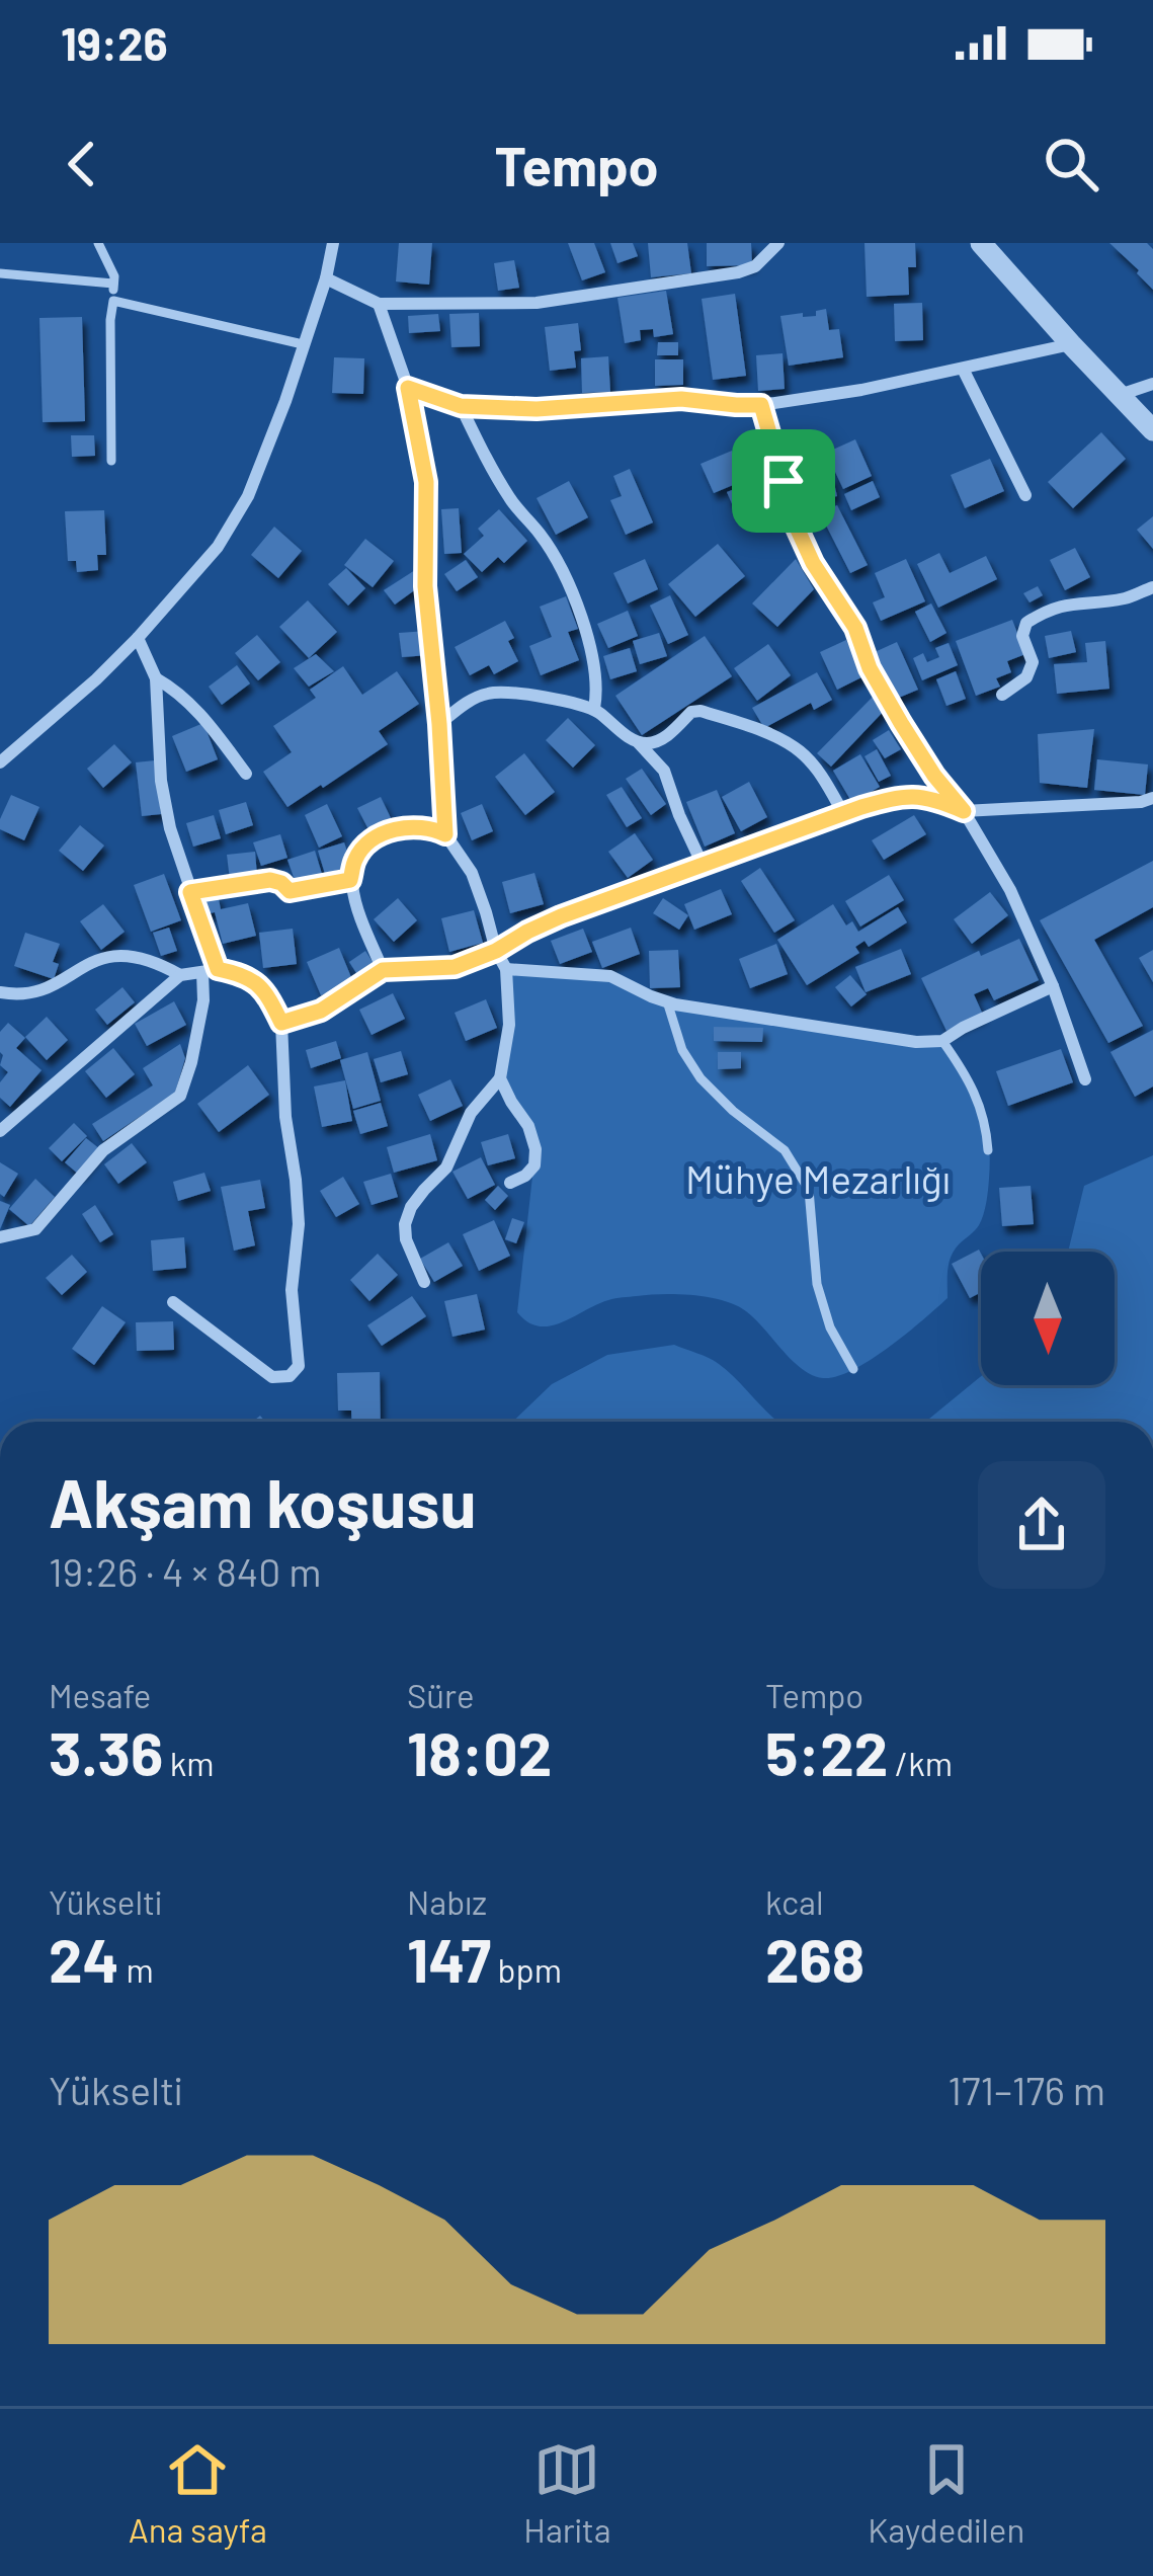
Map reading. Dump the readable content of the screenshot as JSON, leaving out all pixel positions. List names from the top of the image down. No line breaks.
{"parks":["Mühye Mezarlığı"],"north":"bottom","page":{"status":"19:26","header":"Tempo","heading":["Akşam koşusu","19:26 · 4 × 840 m"],"stats":[["Mesafe","3.36 km"],["Süre","18:02"],["Tempo","5:22 /km"],["Yükselti","24 m"],["Nabız","147 bpm"],["kcal","268"]],"chart":["Yükselti","171–176 m"],"tabs":["Ana sayfa","Harita","Kaydedilen"]}}
